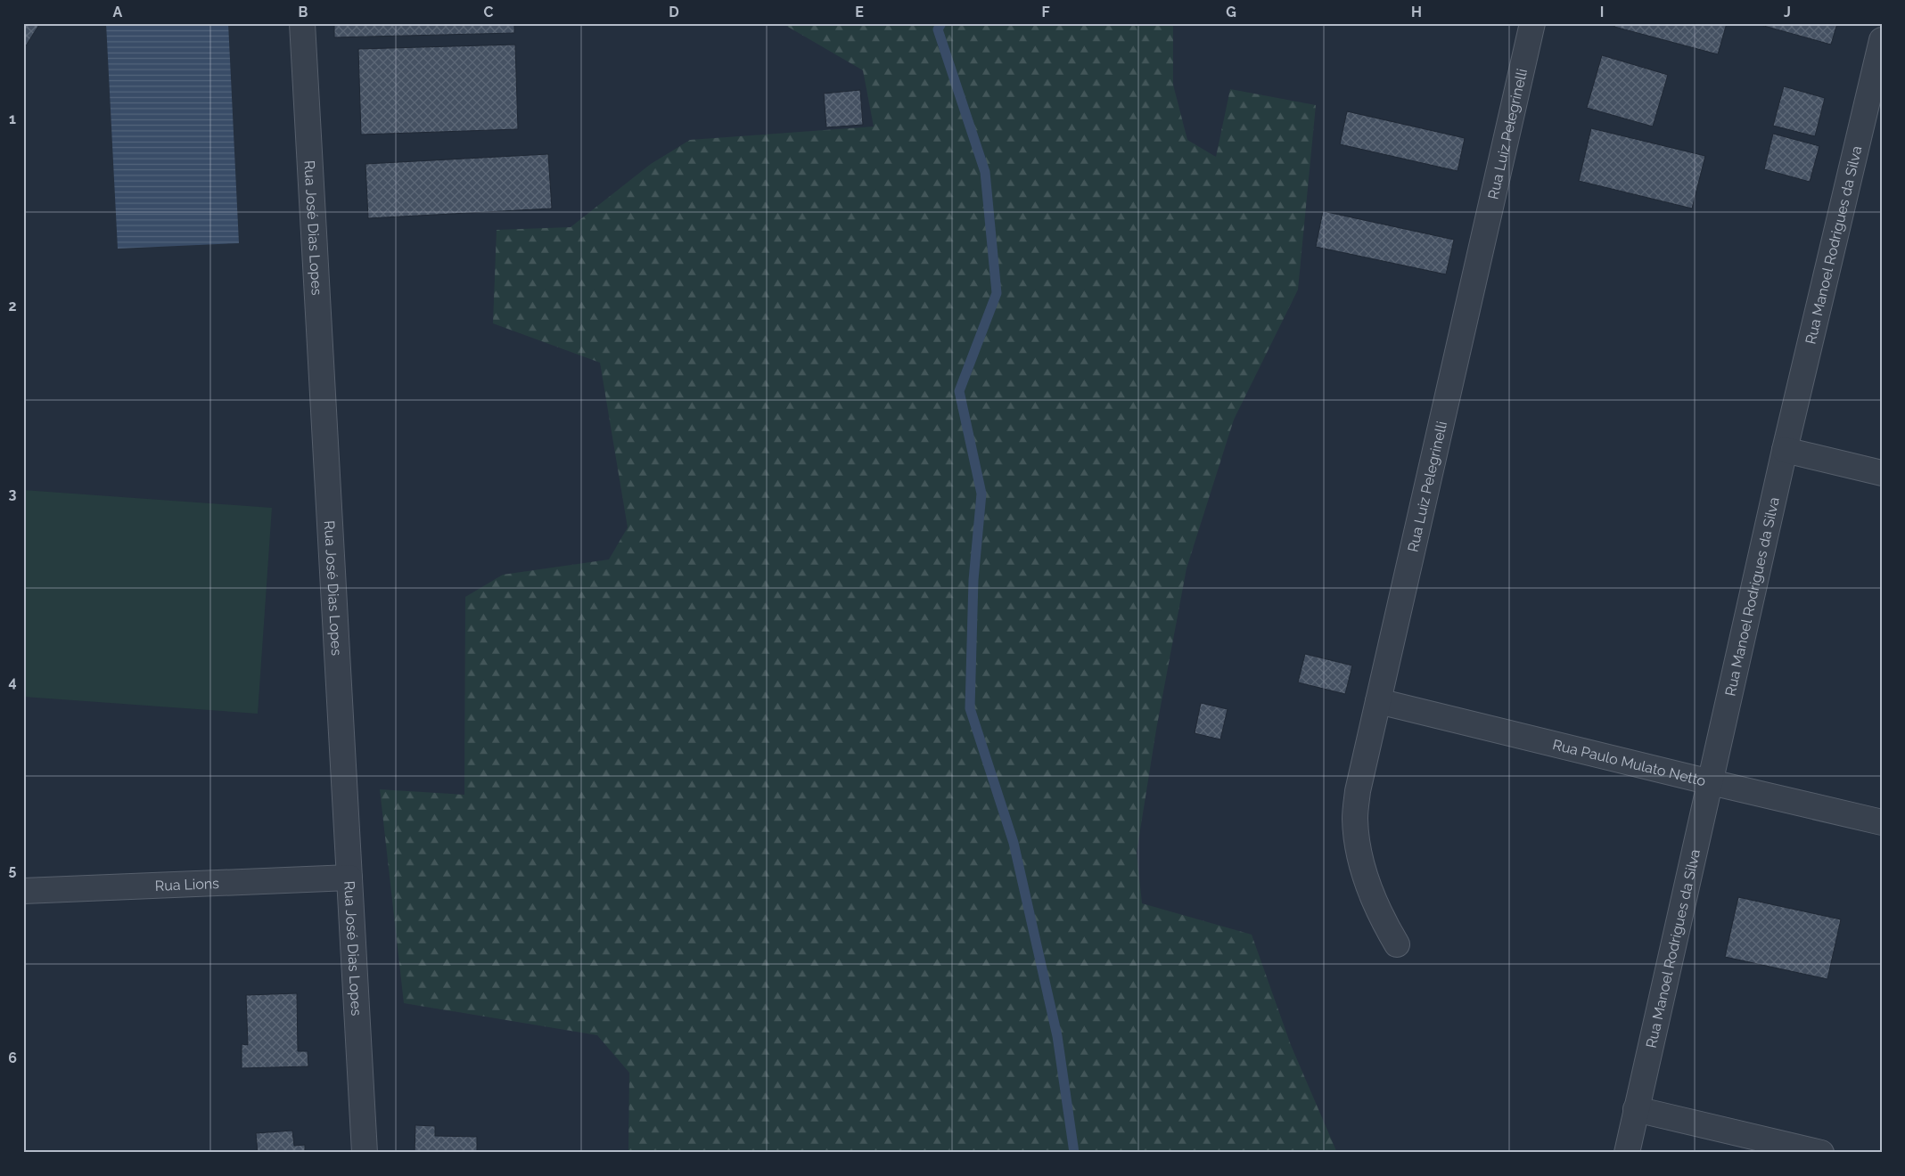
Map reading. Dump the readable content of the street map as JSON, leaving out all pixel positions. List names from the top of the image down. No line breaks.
{"streets":{"street":["Rua Luiz Pelegrinelli","Rua José Dias Lopes","Rua Manoel Rodrigues da Silva","Rua Paulo Mulato Netto","Rua Lions"]},"crossings":[["Rua Luiz Pelegrinelli","Rua Paulo Mulato Netto"],["Rua José Dias Lopes","Rua Lions"],["Rua Manoel Rodrigues da Silva","Rua Paulo Mulato Netto"]],"grid":{"columns":["A","B","C","D","E","F","G","H","I","J"],"rows":["1","2","3","4","5","6"]}}
